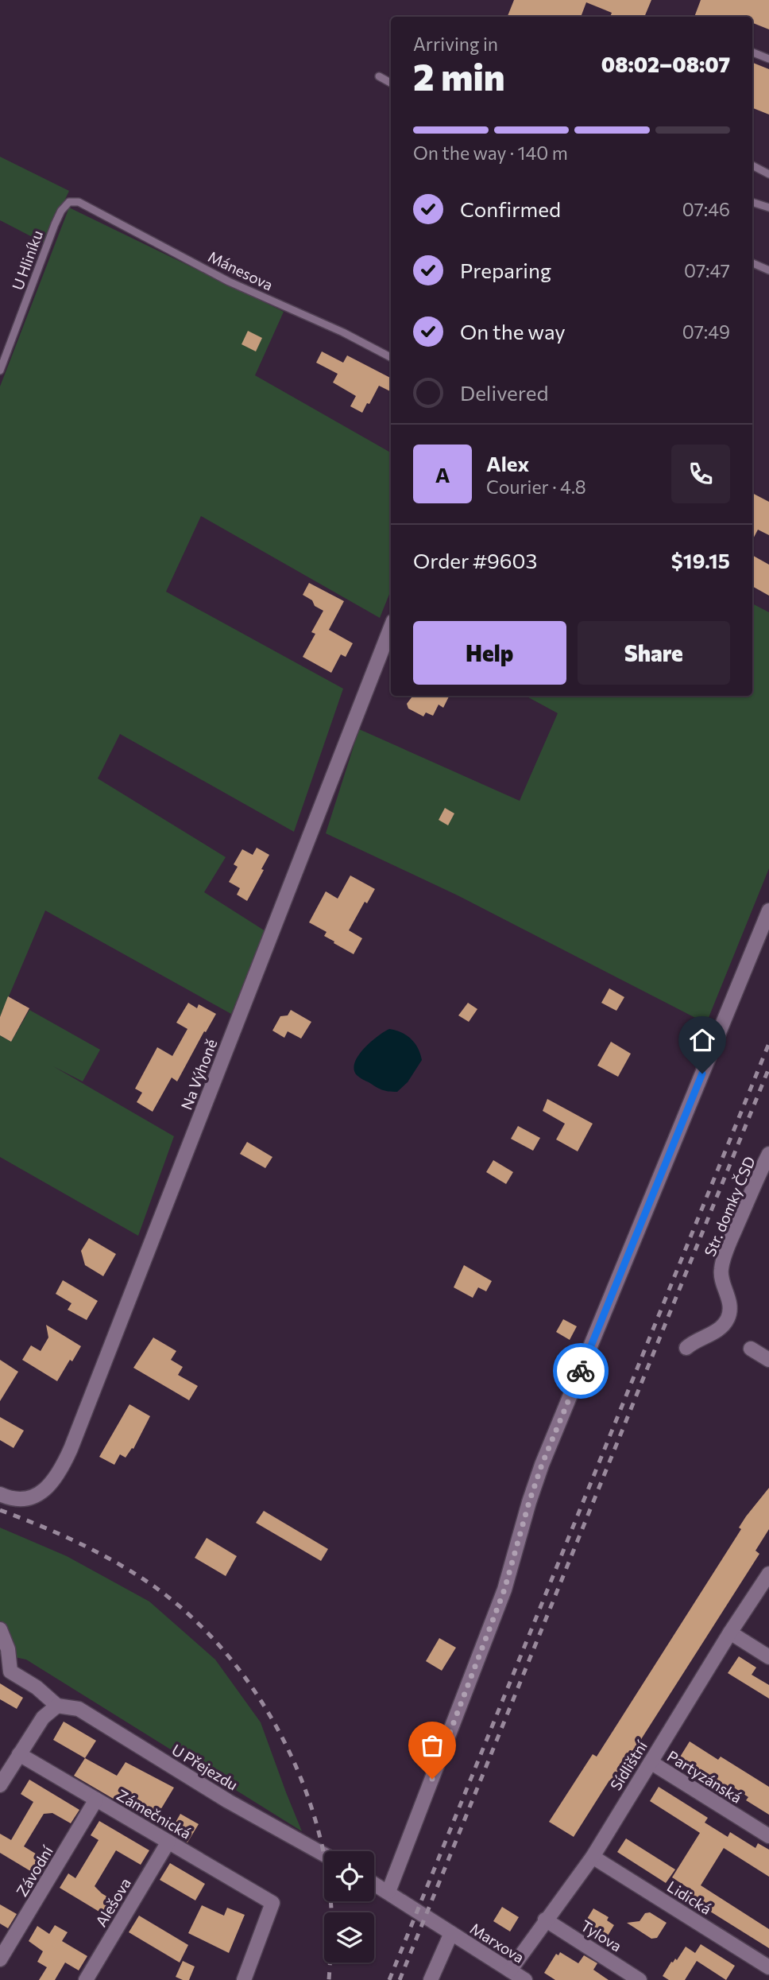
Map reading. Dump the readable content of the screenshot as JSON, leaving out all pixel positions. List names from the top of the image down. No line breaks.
{"streets":{"street":["Na Výhoně","Str. domky ČSD","Sídlištní","U Přejezdu","Partyzánská","Zámečnická","Závodní","Lidická","Alešova","Tylova","Marxova"],"lane":["U Hliníku","Mánesova"]},"crossings":[["U Hliníku","Mánesova"],["Sídlištní","Partyzánská"],["Sídlištní","Lidická"],["Sídlištní","Tylova"],["Sídlištní","Marxova"],["Zámečnická","Závodní"],["Zámečnická","Alešova"]],"page":{"heading":["2 min","Arriving in","08:02–08:07"],"panel":["Alex","Courier · 4.8","Order #9603","$19.15"],"bar":"On the way · 140 m","list":[["Confirmed","07:46"],["Preparing","07:47"],["On the way","07:49"],"Delivered"],"round":"A","buttons":["Help","Share"]}}
